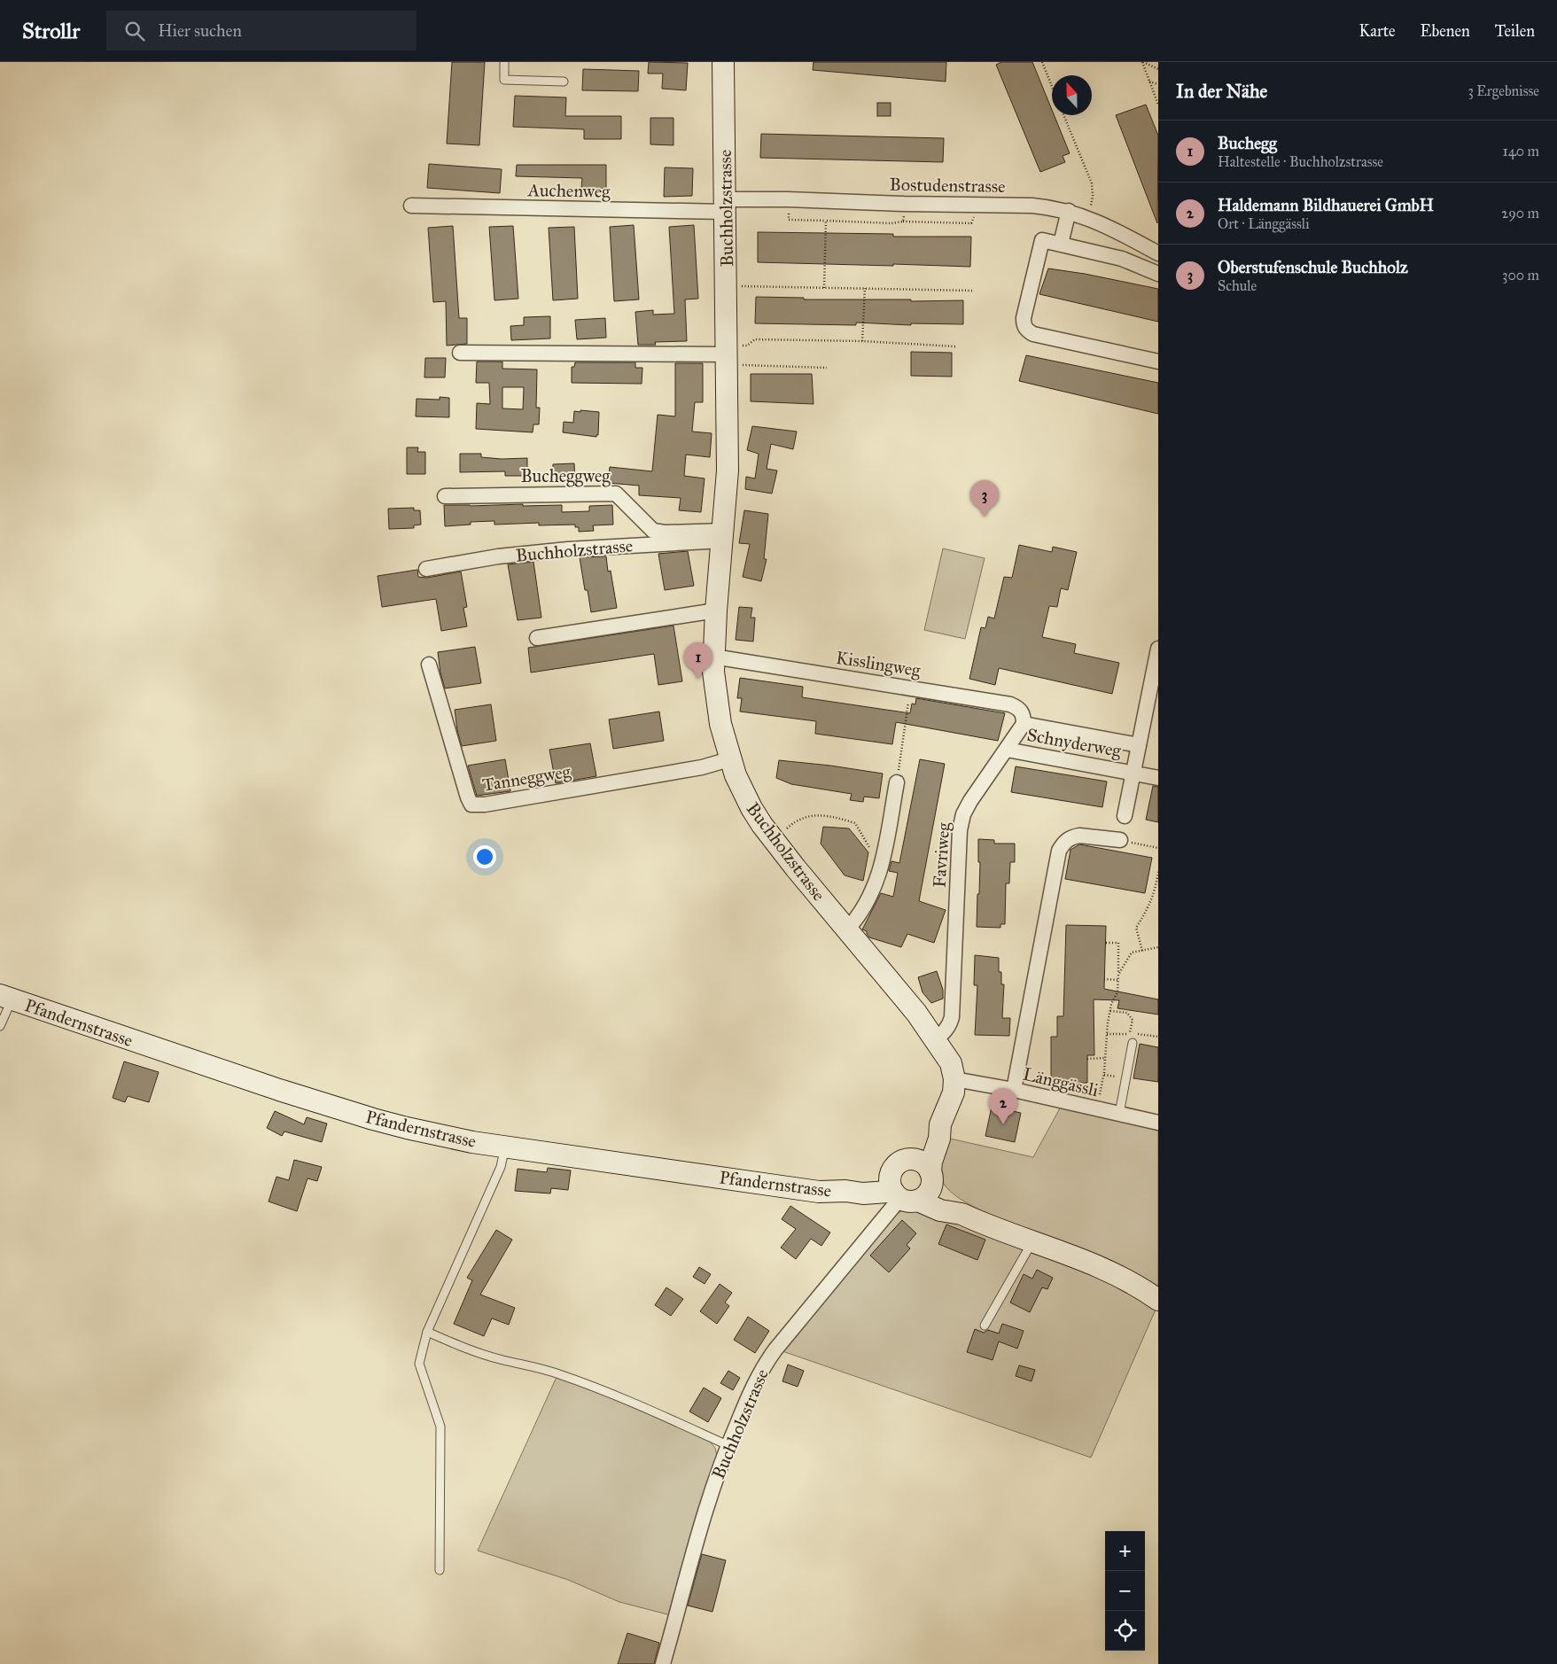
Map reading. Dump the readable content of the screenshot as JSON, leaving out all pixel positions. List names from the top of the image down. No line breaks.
{"streets":{"main road":["Buchholzstrasse","Pfandernstrasse"],"street":["Bostudenstrasse","Auchenweg","Bucheggweg","Kisslingweg","Schnyderweg","Tanneggweg","Favriweg","Länggässli"]},"crossings":[["Bostudenstrasse","Auchenweg"],["Bostudenstrasse","Buchholzstrasse"],["Auchenweg","Buchholzstrasse"],["Buchholzstrasse","Bucheggweg"],["Buchholzstrasse","Kisslingweg"],["Buchholzstrasse","Tanneggweg"],["Buchholzstrasse","Favriweg"],["Buchholzstrasse","Pfandernstrasse"],["Buchholzstrasse","Länggässli"],["Kisslingweg","Favriweg"],["Schnyderweg","Favriweg"]],"north":"top","page":{"header":"Strollr","search":"Hier suchen","nav":["Karte","Ebenen","Teilen"],"heading":["In der Nähe","3 Ergebnisse"],"list":[{"mark":"1","name":"Buchegg","note":"Haltestelle · Buchholzstrasse","value":"140 m"},{"mark":"2","name":"Haldemann Bildhauerei GmbH","note":"Ort · Länggässli","value":"290 m"},{"mark":"3","name":"Oberstufenschule Buchholz","note":"Schule","value":"300 m"}],"pins":["3","1","2"],"map_buttons":["+","−"]}}
